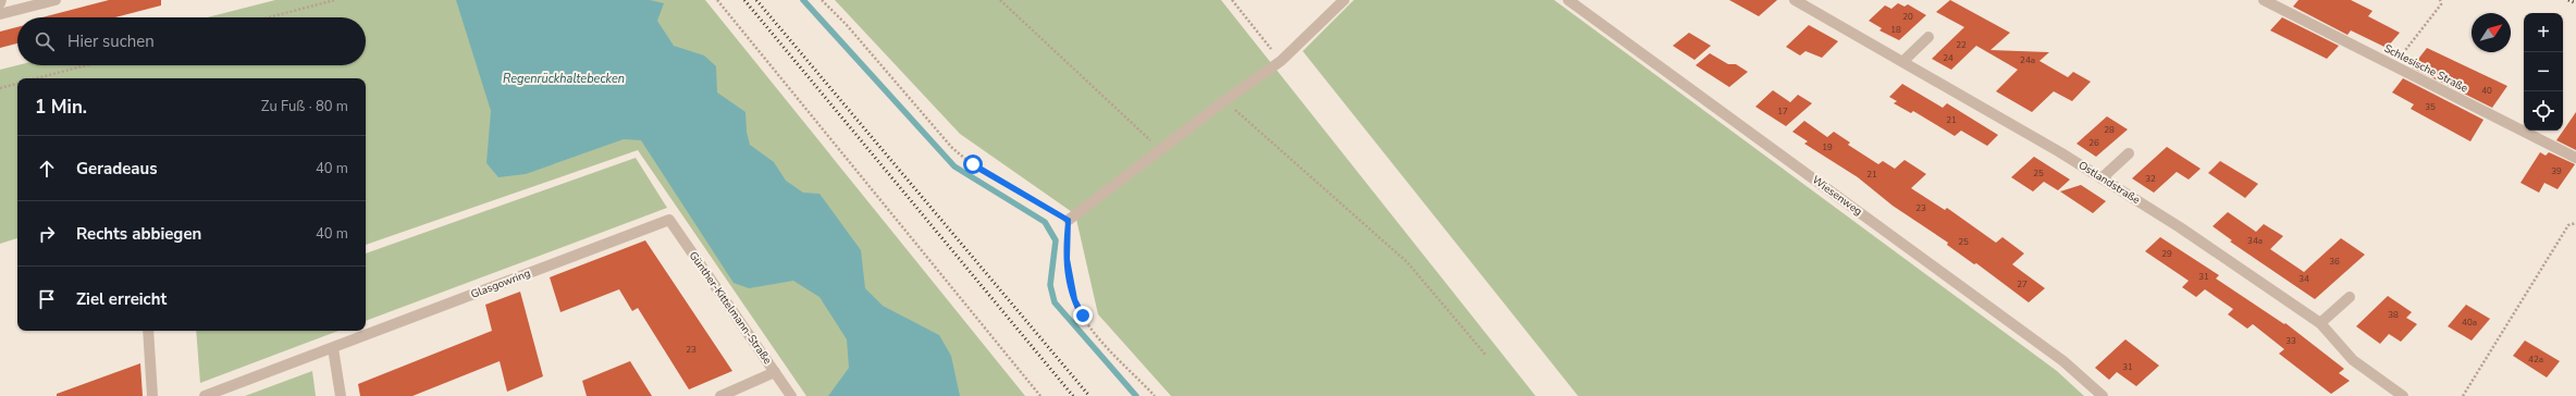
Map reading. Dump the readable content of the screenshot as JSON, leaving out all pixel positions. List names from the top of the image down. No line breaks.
{"streets":{"street":["Schlesische Straße","Ostlandstraße","Wiesenweg","Glasgowring","Günther-Kittelmann-Straße"]},"crossings":[["Glasgowring","Günther-Kittelmann-Straße"]],"water":["Regenrückhaltebecken"],"house_numbers":["20","18","22","24","24a","40","35","17","21","28","26","19","39","25","21","32","23","34a","25","29","36","31","34","27","38","40a","33","23","42a","31"],"north":"top right","page":{"map_buttons":["+","−"],"search":"Hier suchen","heading":["1 Min.","Zu Fuß · 80 m"],"list":[["Geradeaus","40 m"],["Rechts abbiegen","40 m"],"Ziel erreicht"]}}
